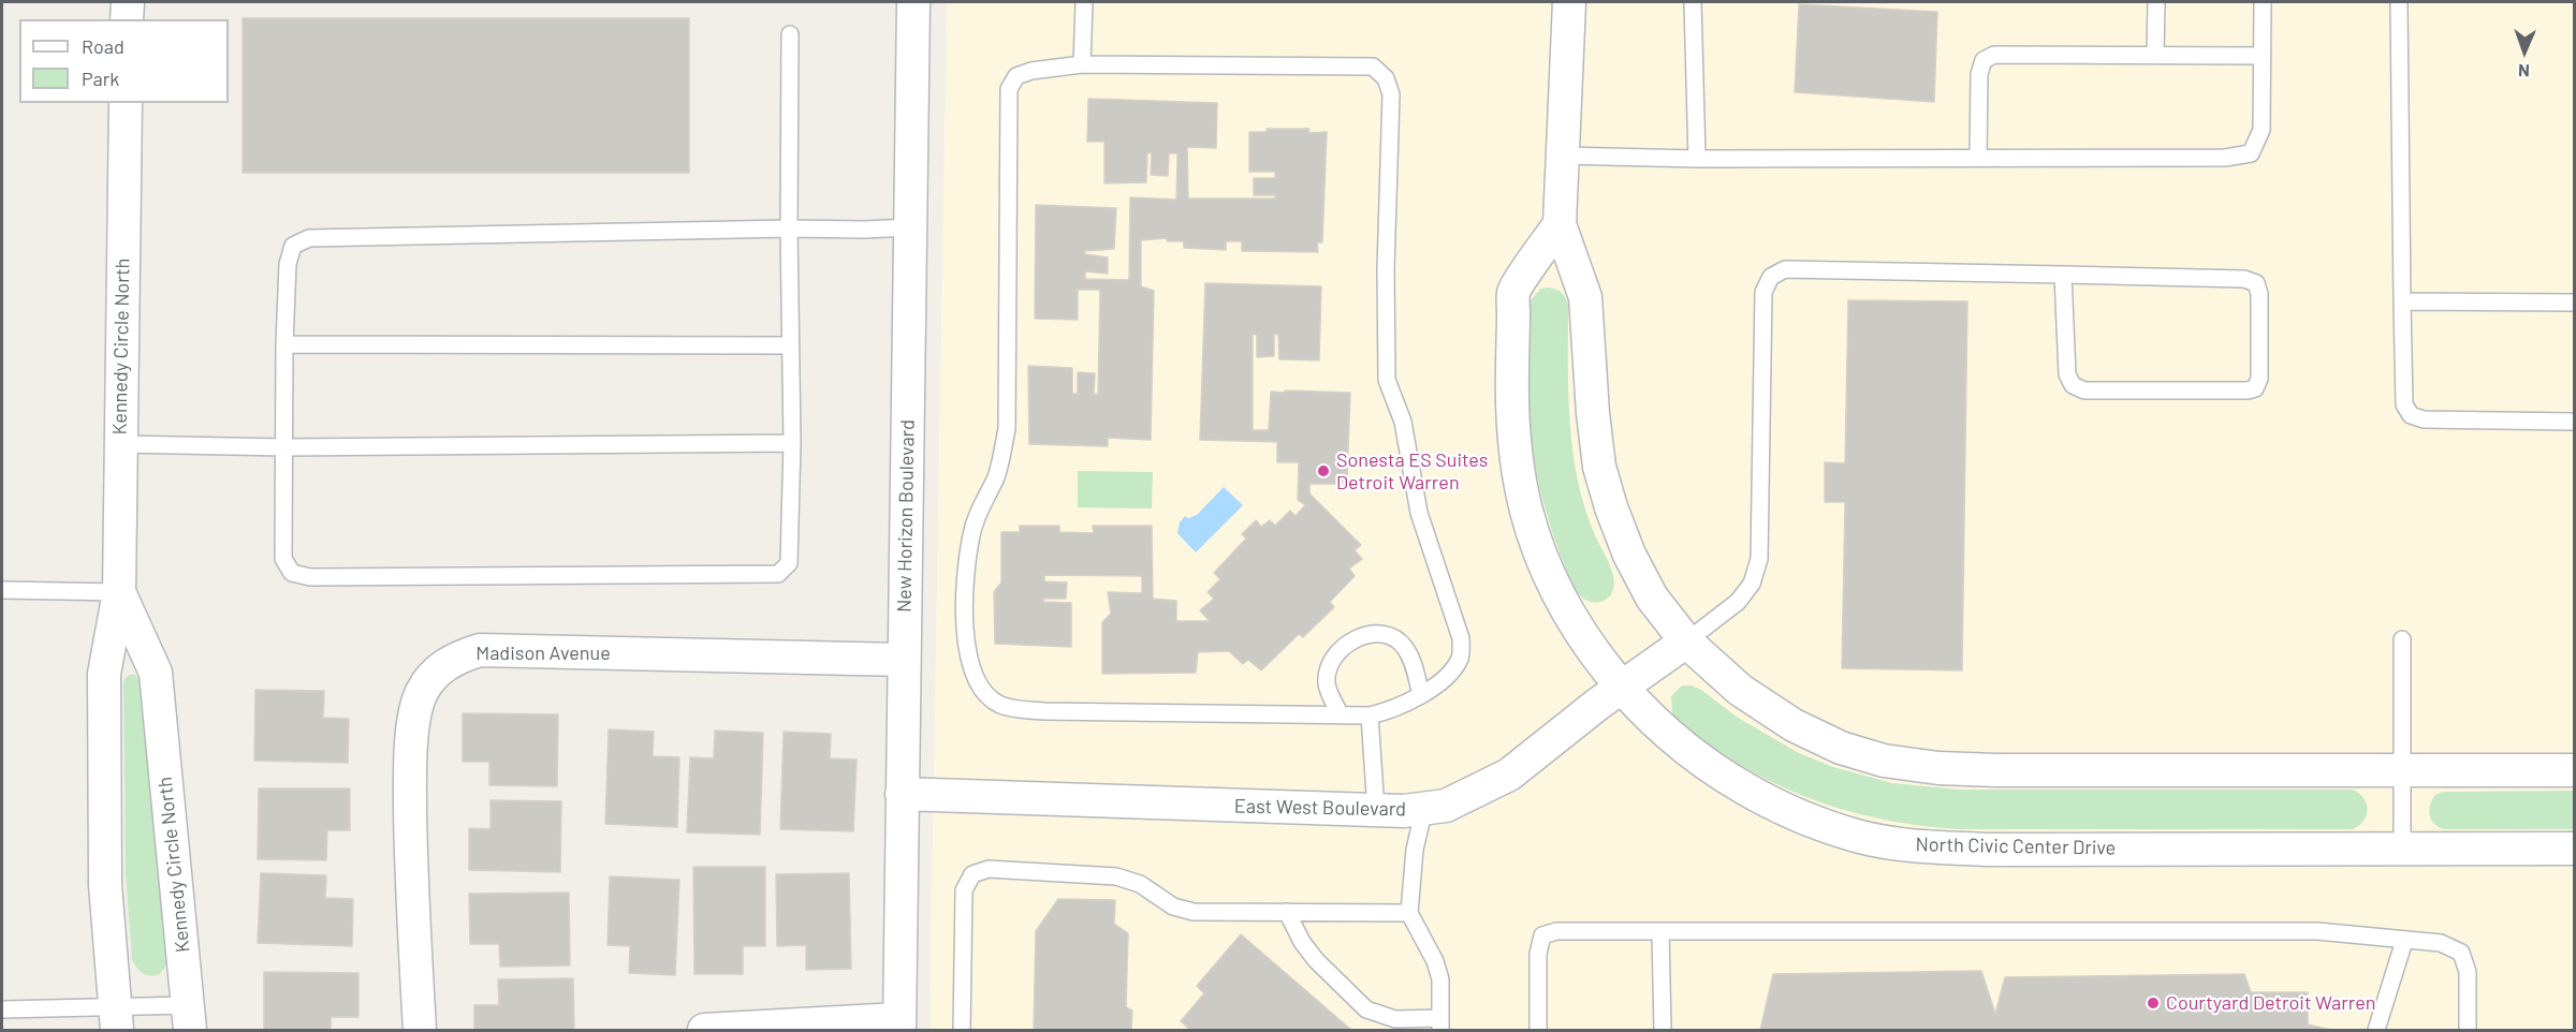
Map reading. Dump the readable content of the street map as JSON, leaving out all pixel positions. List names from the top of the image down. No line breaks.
{"streets":{"street":["Kennedy Circle North","New Horizon Boulevard","Madison Avenue","East West Boulevard","North Civic Center Drive"]},"crossings":[["New Horizon Boulevard","Madison Avenue"],["New Horizon Boulevard","East West Boulevard"],["East West Boulevard","North Civic Center Drive"]],"places":["Sonesta ES Suites Detroit Warren","Courtyard Detroit Warren"],"legend":["Road","Park"],"north":"bottom"}
